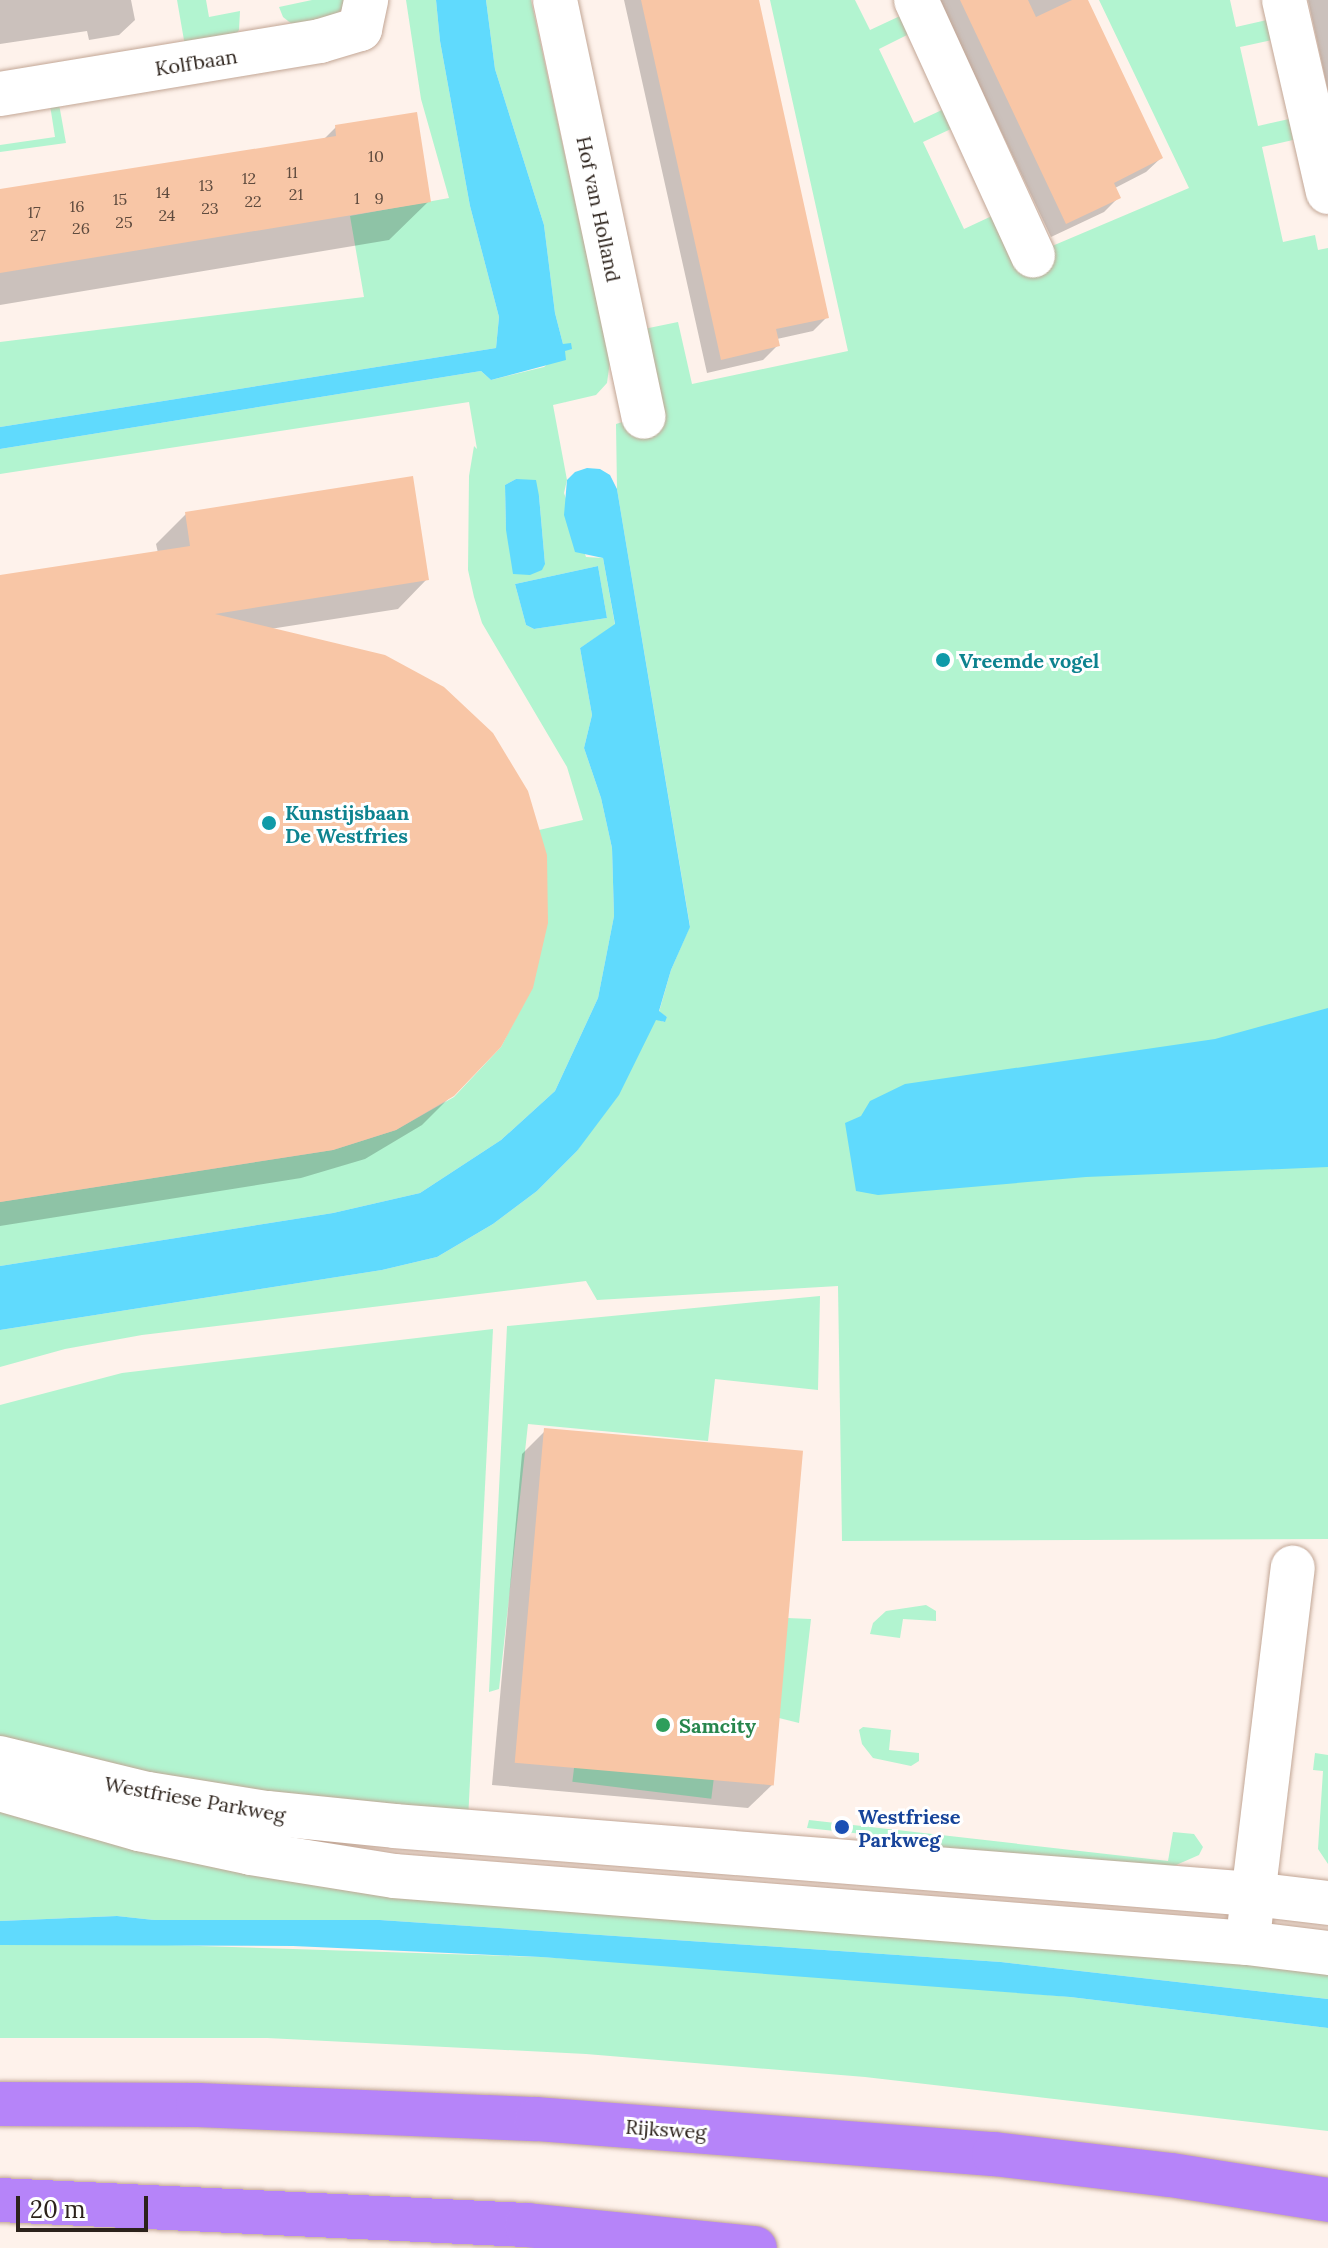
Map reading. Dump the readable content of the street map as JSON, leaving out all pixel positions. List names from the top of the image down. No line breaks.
{"streets":{"highway":["Rijksweg"],"street":["Kolfbaan","Hof van Holland","Westfriese Parkweg"]},"places":["Vreemde vogel","Kunstijsbaan De Westfries","Samcity","Westfriese Parkweg"],"house_numbers":["10","11","12","13","14","21","1","9","15","22","16","23","17","24","25","26","27"],"scale_bar":"20 m"}
